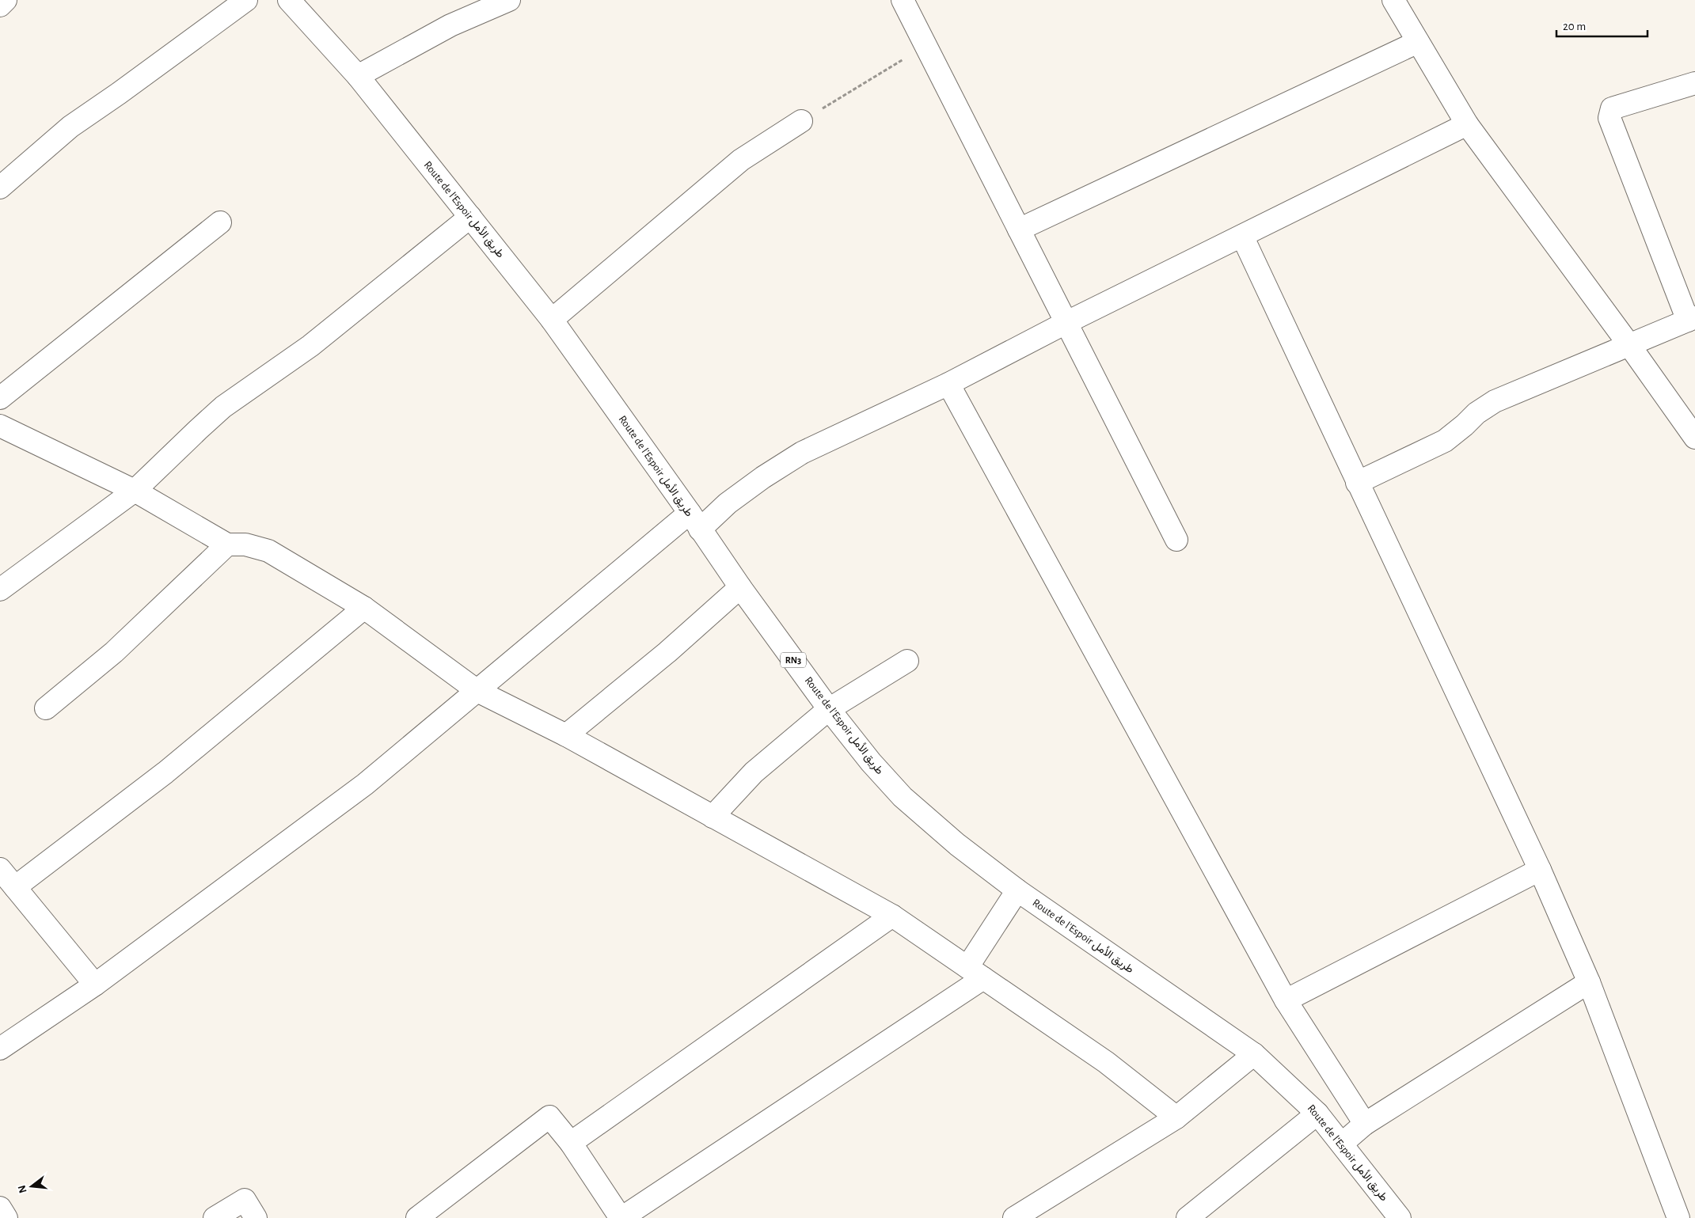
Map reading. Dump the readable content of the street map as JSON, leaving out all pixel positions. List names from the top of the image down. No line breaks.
{"streets":{"main road":["Route de l’Espoir طريق الأمل","RN3"]},"scale_bar":"20 m","north":"left"}
